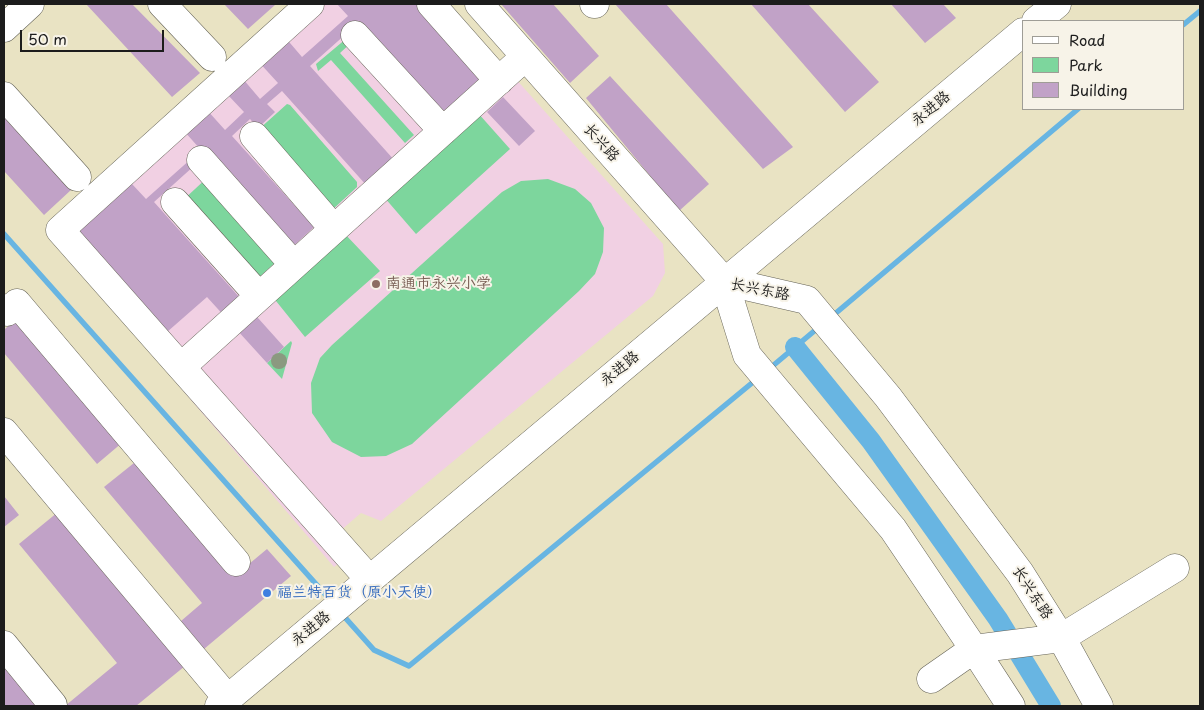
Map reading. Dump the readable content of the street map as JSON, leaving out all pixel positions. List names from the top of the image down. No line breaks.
{"streets":{"street":["永进路","长兴路","长兴东路"]},"crossings":[["永进路","长兴路"],["永进路","长兴东路"],["长兴路","长兴东路"]],"places":["南通市永兴小学","福兰特百货（原小天使）"],"legend":["Road","Park","Building"],"scale_bar":"50 m"}
